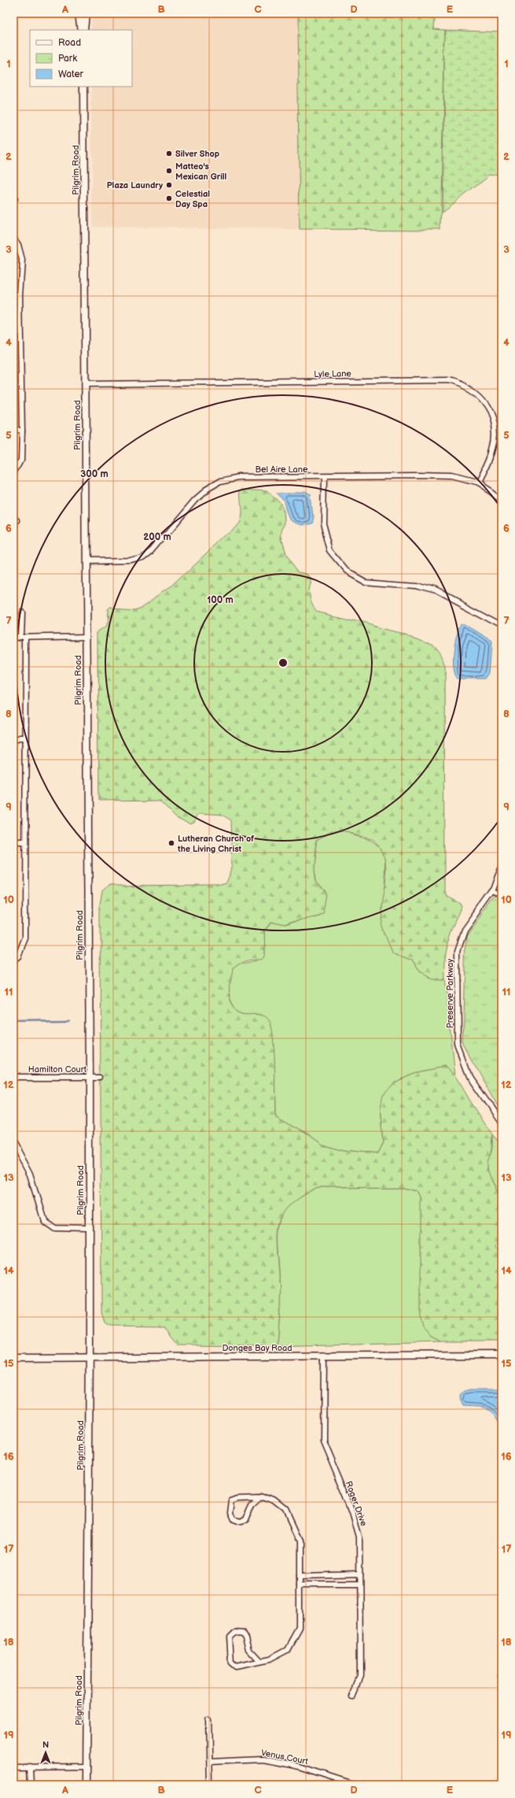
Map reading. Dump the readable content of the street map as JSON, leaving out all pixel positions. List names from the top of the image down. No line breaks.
{"streets":{"street":["Pilgrim Road","Lyle Lane","Bel Aire Lane","Preserve Parkway","Hamilton Court","Donges Bay Road","Roger Drive","Venus Court"]},"crossings":[["Pilgrim Road","Lyle Lane"],["Pilgrim Road","Bel Aire Lane"],["Pilgrim Road","Hamilton Court"],["Pilgrim Road","Donges Bay Road"],["Lyle Lane","Bel Aire Lane"],["Donges Bay Road","Roger Drive"]],"places":["Silver Shop","Matteo's Mexican Grill","Plaza Laundry","Celestial Day Spa","Lutheran Church of the Living Christ"],"legend":["Road","Park","Water"],"north":"top","grid":{"columns":["A","B","C","D","E"],"rows":["1","2","3","4","5","6","7","8","9","10","11","12","13","14","15","16","17","18","19"]},"rings":["300 m","200 m","100 m"]}
